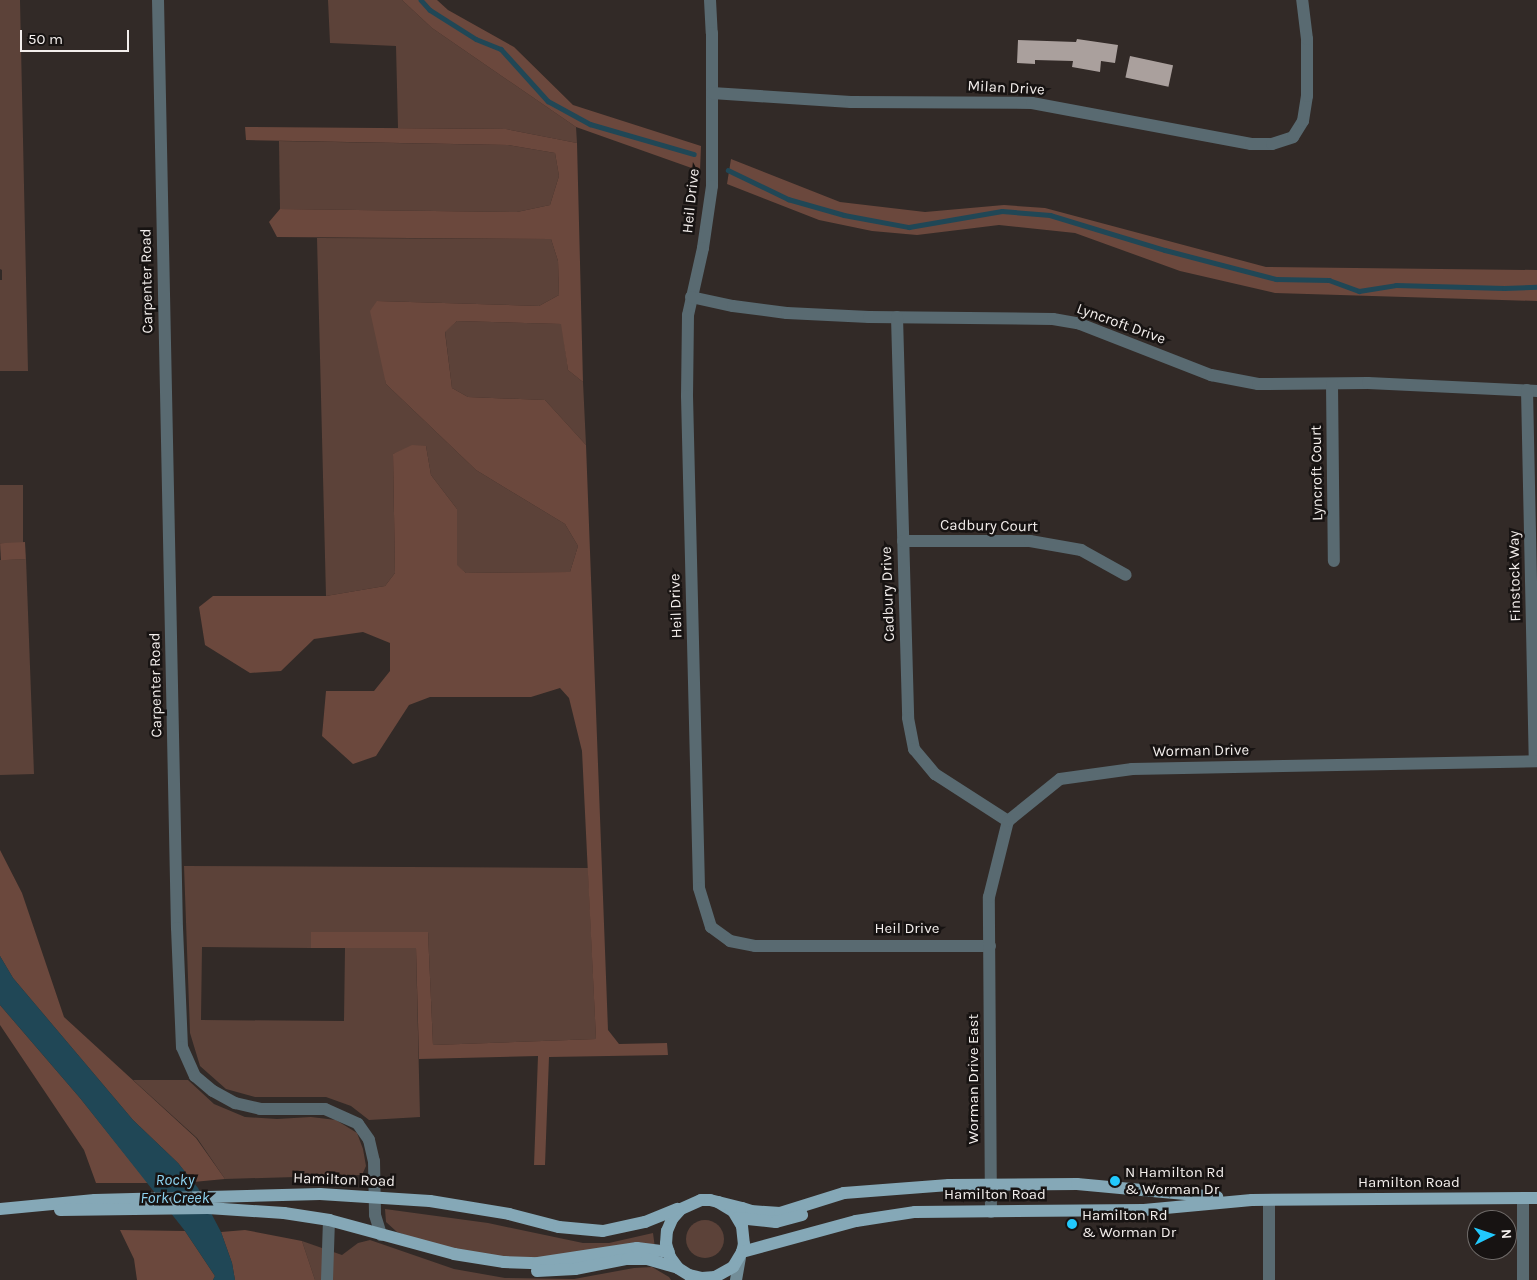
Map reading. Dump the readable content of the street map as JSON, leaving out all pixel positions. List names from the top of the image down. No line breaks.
{"streets":{"main road":["Hamilton Road"],"street":["Milan Drive","Heil Drive","Carpenter Road","Lyncroft Drive","Lyncroft Court","Cadbury Court","Finstock Way","Cadbury Drive","Worman Drive","Worman Drive East"]},"crossings":[["Milan Drive","Heil Drive"],["Heil Drive","Lyncroft Drive"],["Heil Drive","Worman Drive East"],["Carpenter Road","Hamilton Road"],["Lyncroft Drive","Lyncroft Court"],["Lyncroft Drive","Finstock Way"],["Lyncroft Drive","Cadbury Drive"],["Cadbury Court","Cadbury Drive"],["Finstock Way","Worman Drive"],["Cadbury Drive","Worman Drive"],["Worman Drive East","Hamilton Road"]],"water":["Rocky Fork Creek"],"places":["N Hamilton Rd & Worman Dr","Hamilton Rd & Worman Dr"],"scale_bar":"50 m","north":"right"}
